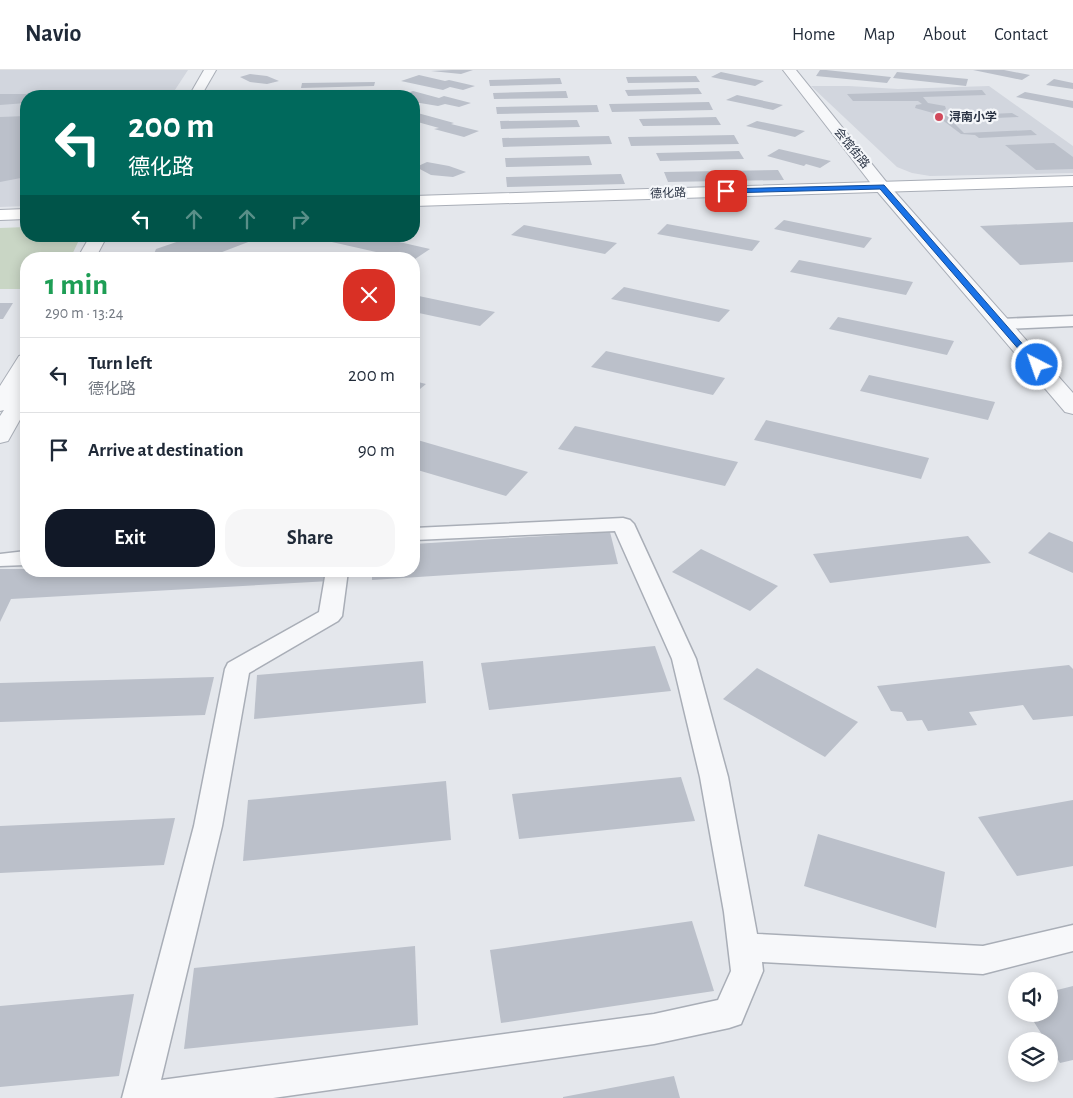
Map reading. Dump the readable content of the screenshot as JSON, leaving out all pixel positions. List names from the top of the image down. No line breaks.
{"streets":{"main road":["德化路"],"street":["会馆街路"]},"crossings":[["会馆街路","德化路"]],"places":["浔南小学"],"page":{"header":"Navio","nav":["Home","Map","About","Contact"],"turn":["200 m","德化路"],"heading":["1 min","290 m · 13:24"],"list":[{"name":"Turn left","note":"德化路","value":"200 m"},{"name":"Arrive at destination","value":"90 m"}],"buttons":["Exit","Share"]}}
